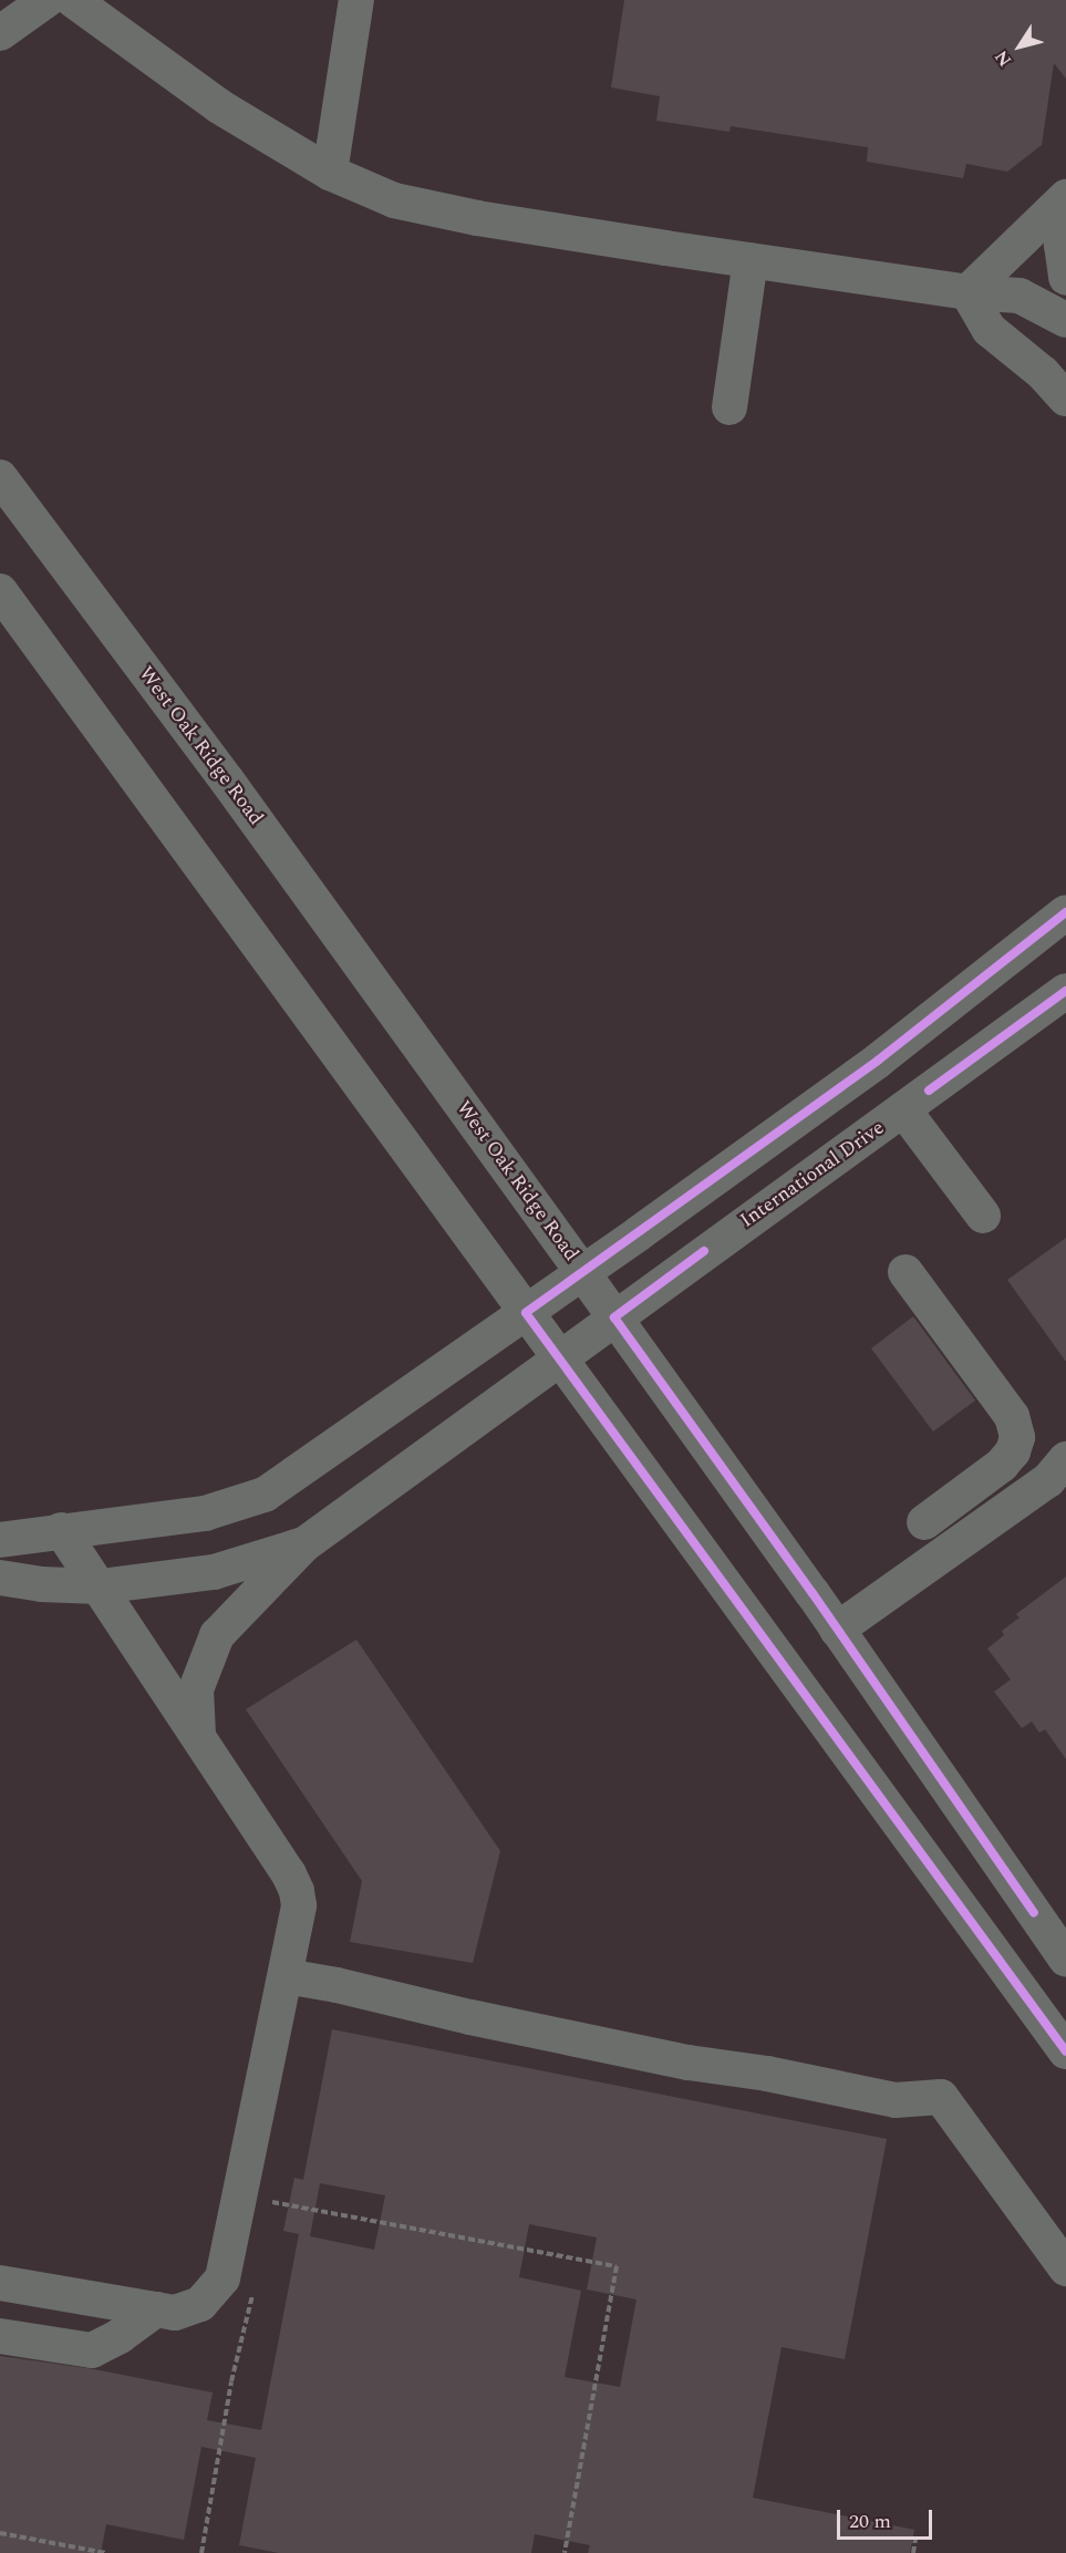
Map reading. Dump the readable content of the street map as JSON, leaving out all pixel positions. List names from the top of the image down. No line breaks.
{"streets":{"street":["West Oak Ridge Road","International Drive"]},"crossings":[["West Oak Ridge Road","International Drive"]],"scale_bar":"20 m","north":"bottom left"}
